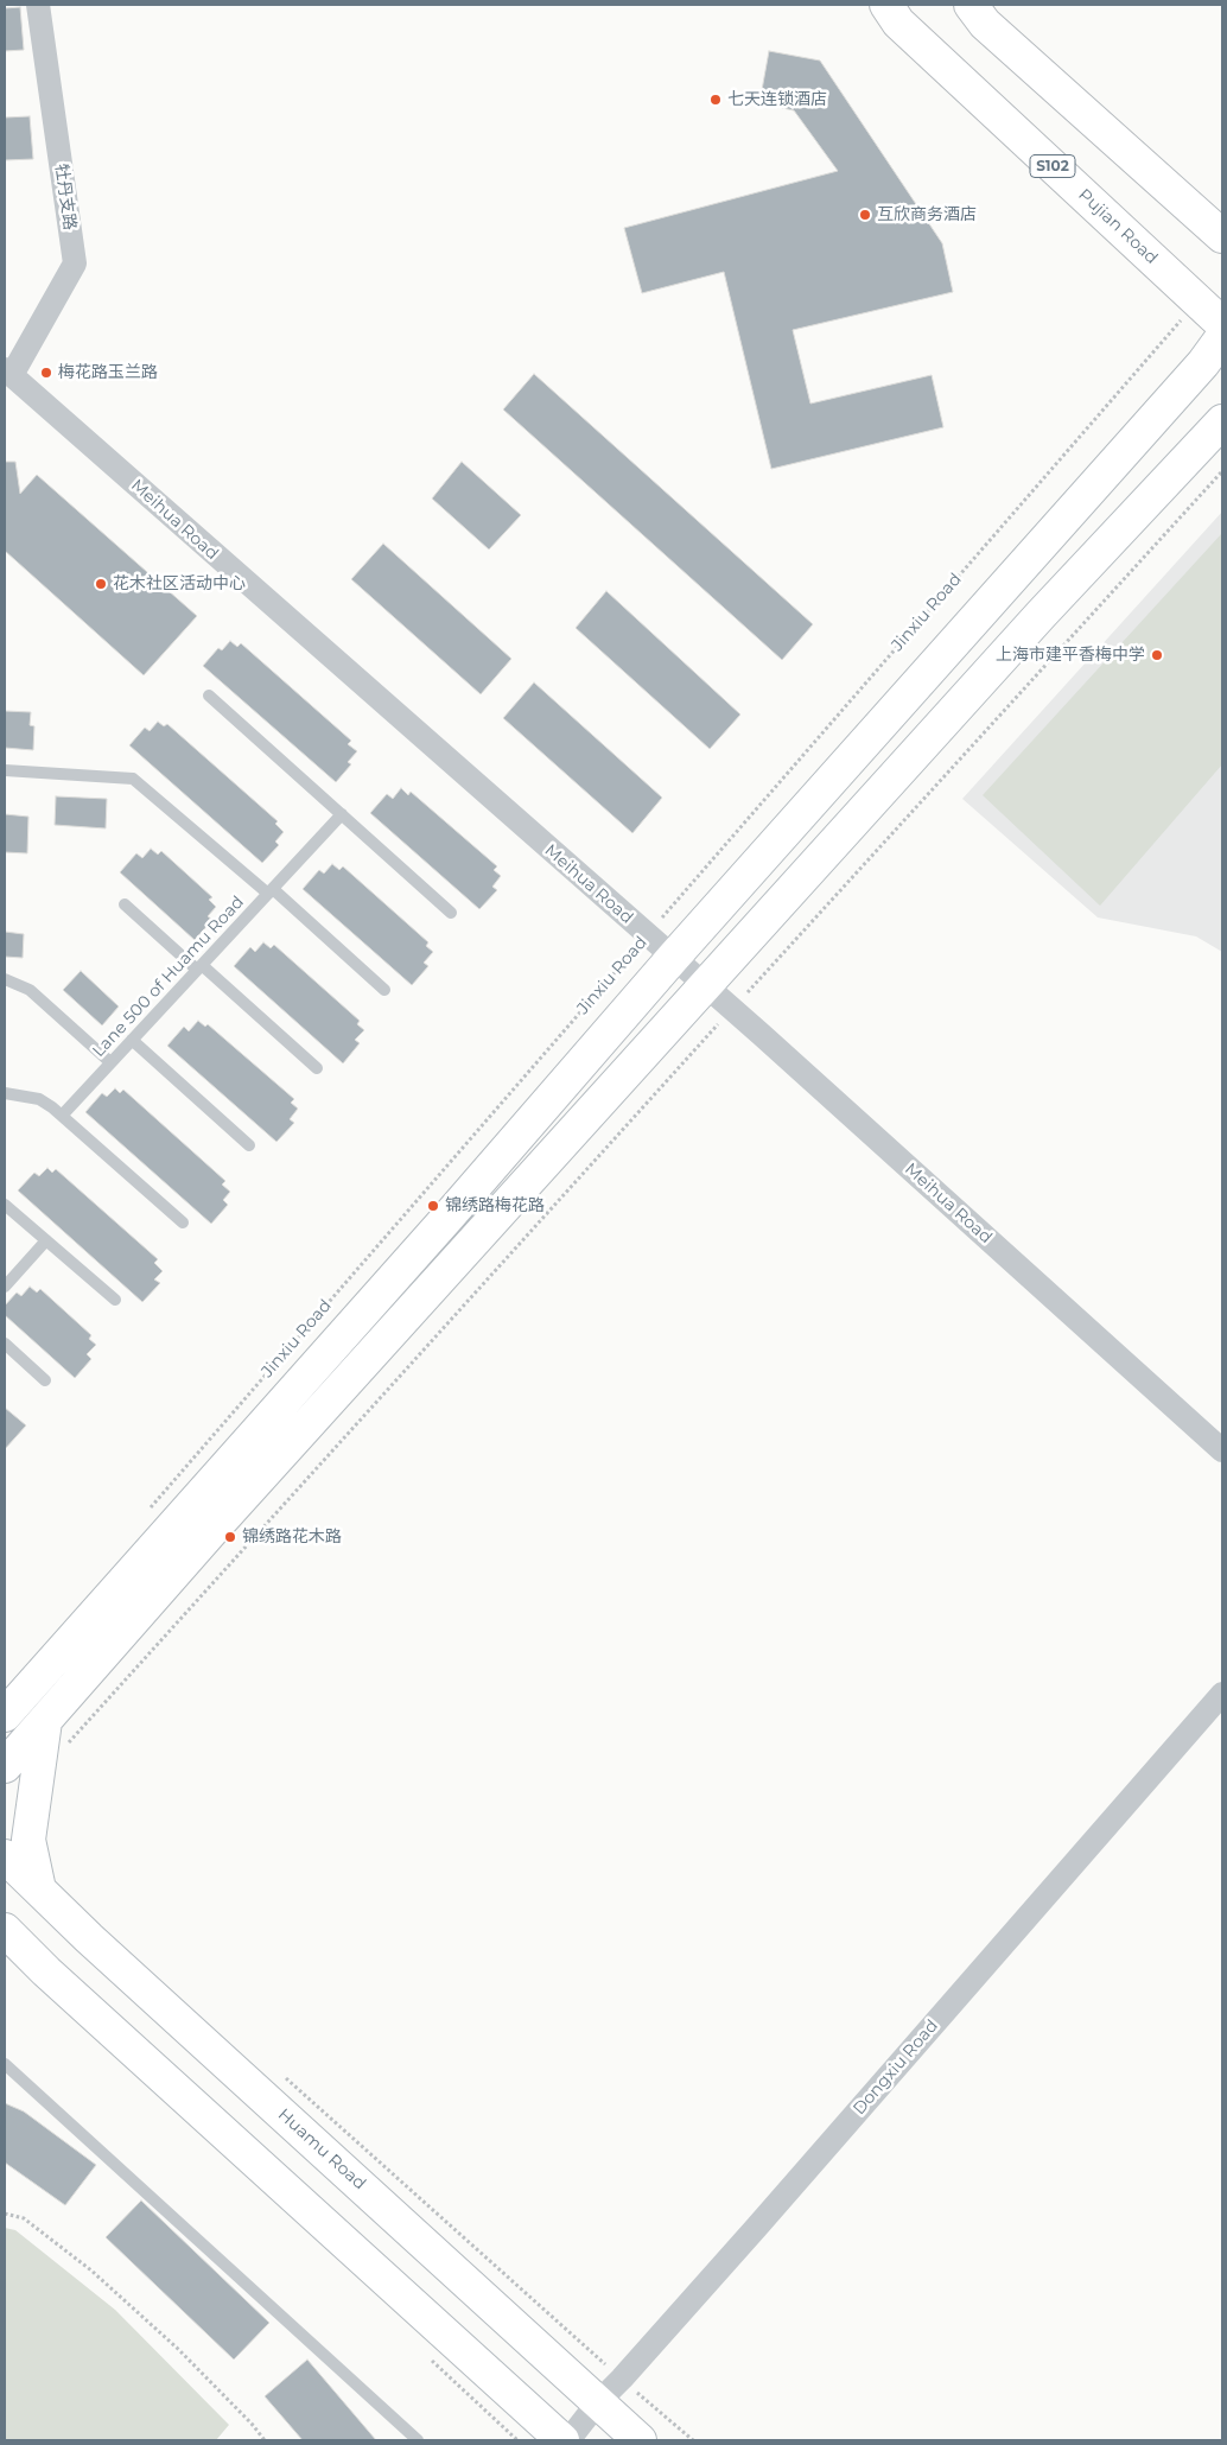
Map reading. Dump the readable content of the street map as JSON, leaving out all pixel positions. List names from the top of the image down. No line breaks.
{"streets":{"main road":["S102","Pujian Road","Jinxiu Road","Huamu Road"],"street":["牡丹支路","Meihua Road","Dongxiu Road"],"lane":["Lane 500 of Huamu Road"]},"crossings":[["牡丹支路","Meihua Road"],["Pujian Road","Jinxiu Road"],["Meihua Road","Jinxiu Road"],["Dongxiu Road","Huamu Road"]],"places":["七天连锁酒店","互欣商务酒店","梅花路玉兰路","花木社区活动中心","上海市建平香梅中学","锦绣路梅花路","锦绣路花木路"]}
